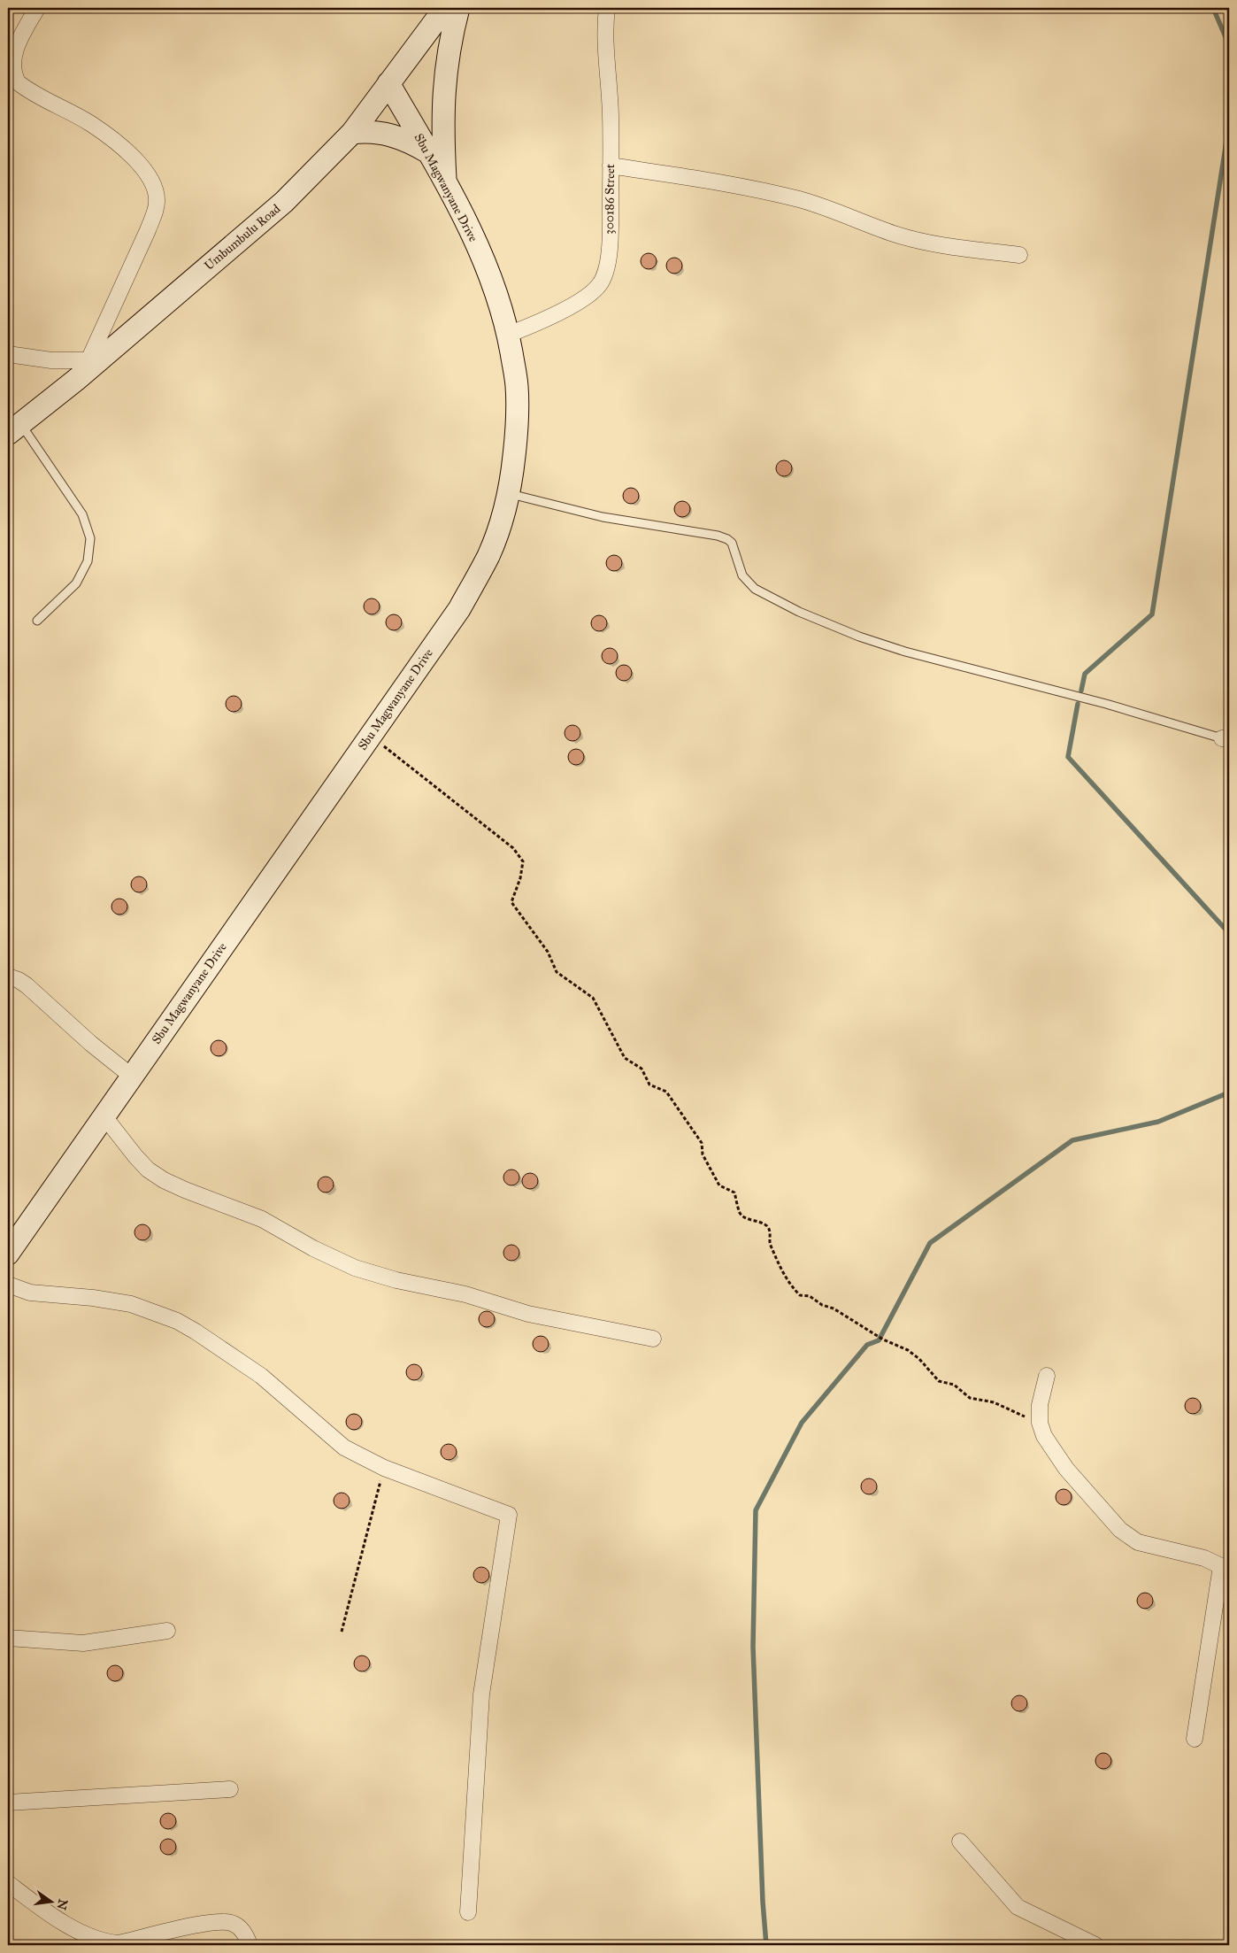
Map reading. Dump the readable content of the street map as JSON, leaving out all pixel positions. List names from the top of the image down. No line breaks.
{"streets":{"main road":["Sbu Magwanyane Drive","Umbumbulu Road"],"street":["300186 Street"]},"crossings":[["Sbu Magwanyane Drive","300186 Street"],["Sbu Magwanyane Drive","Umbumbulu Road"]],"north":"right"}
